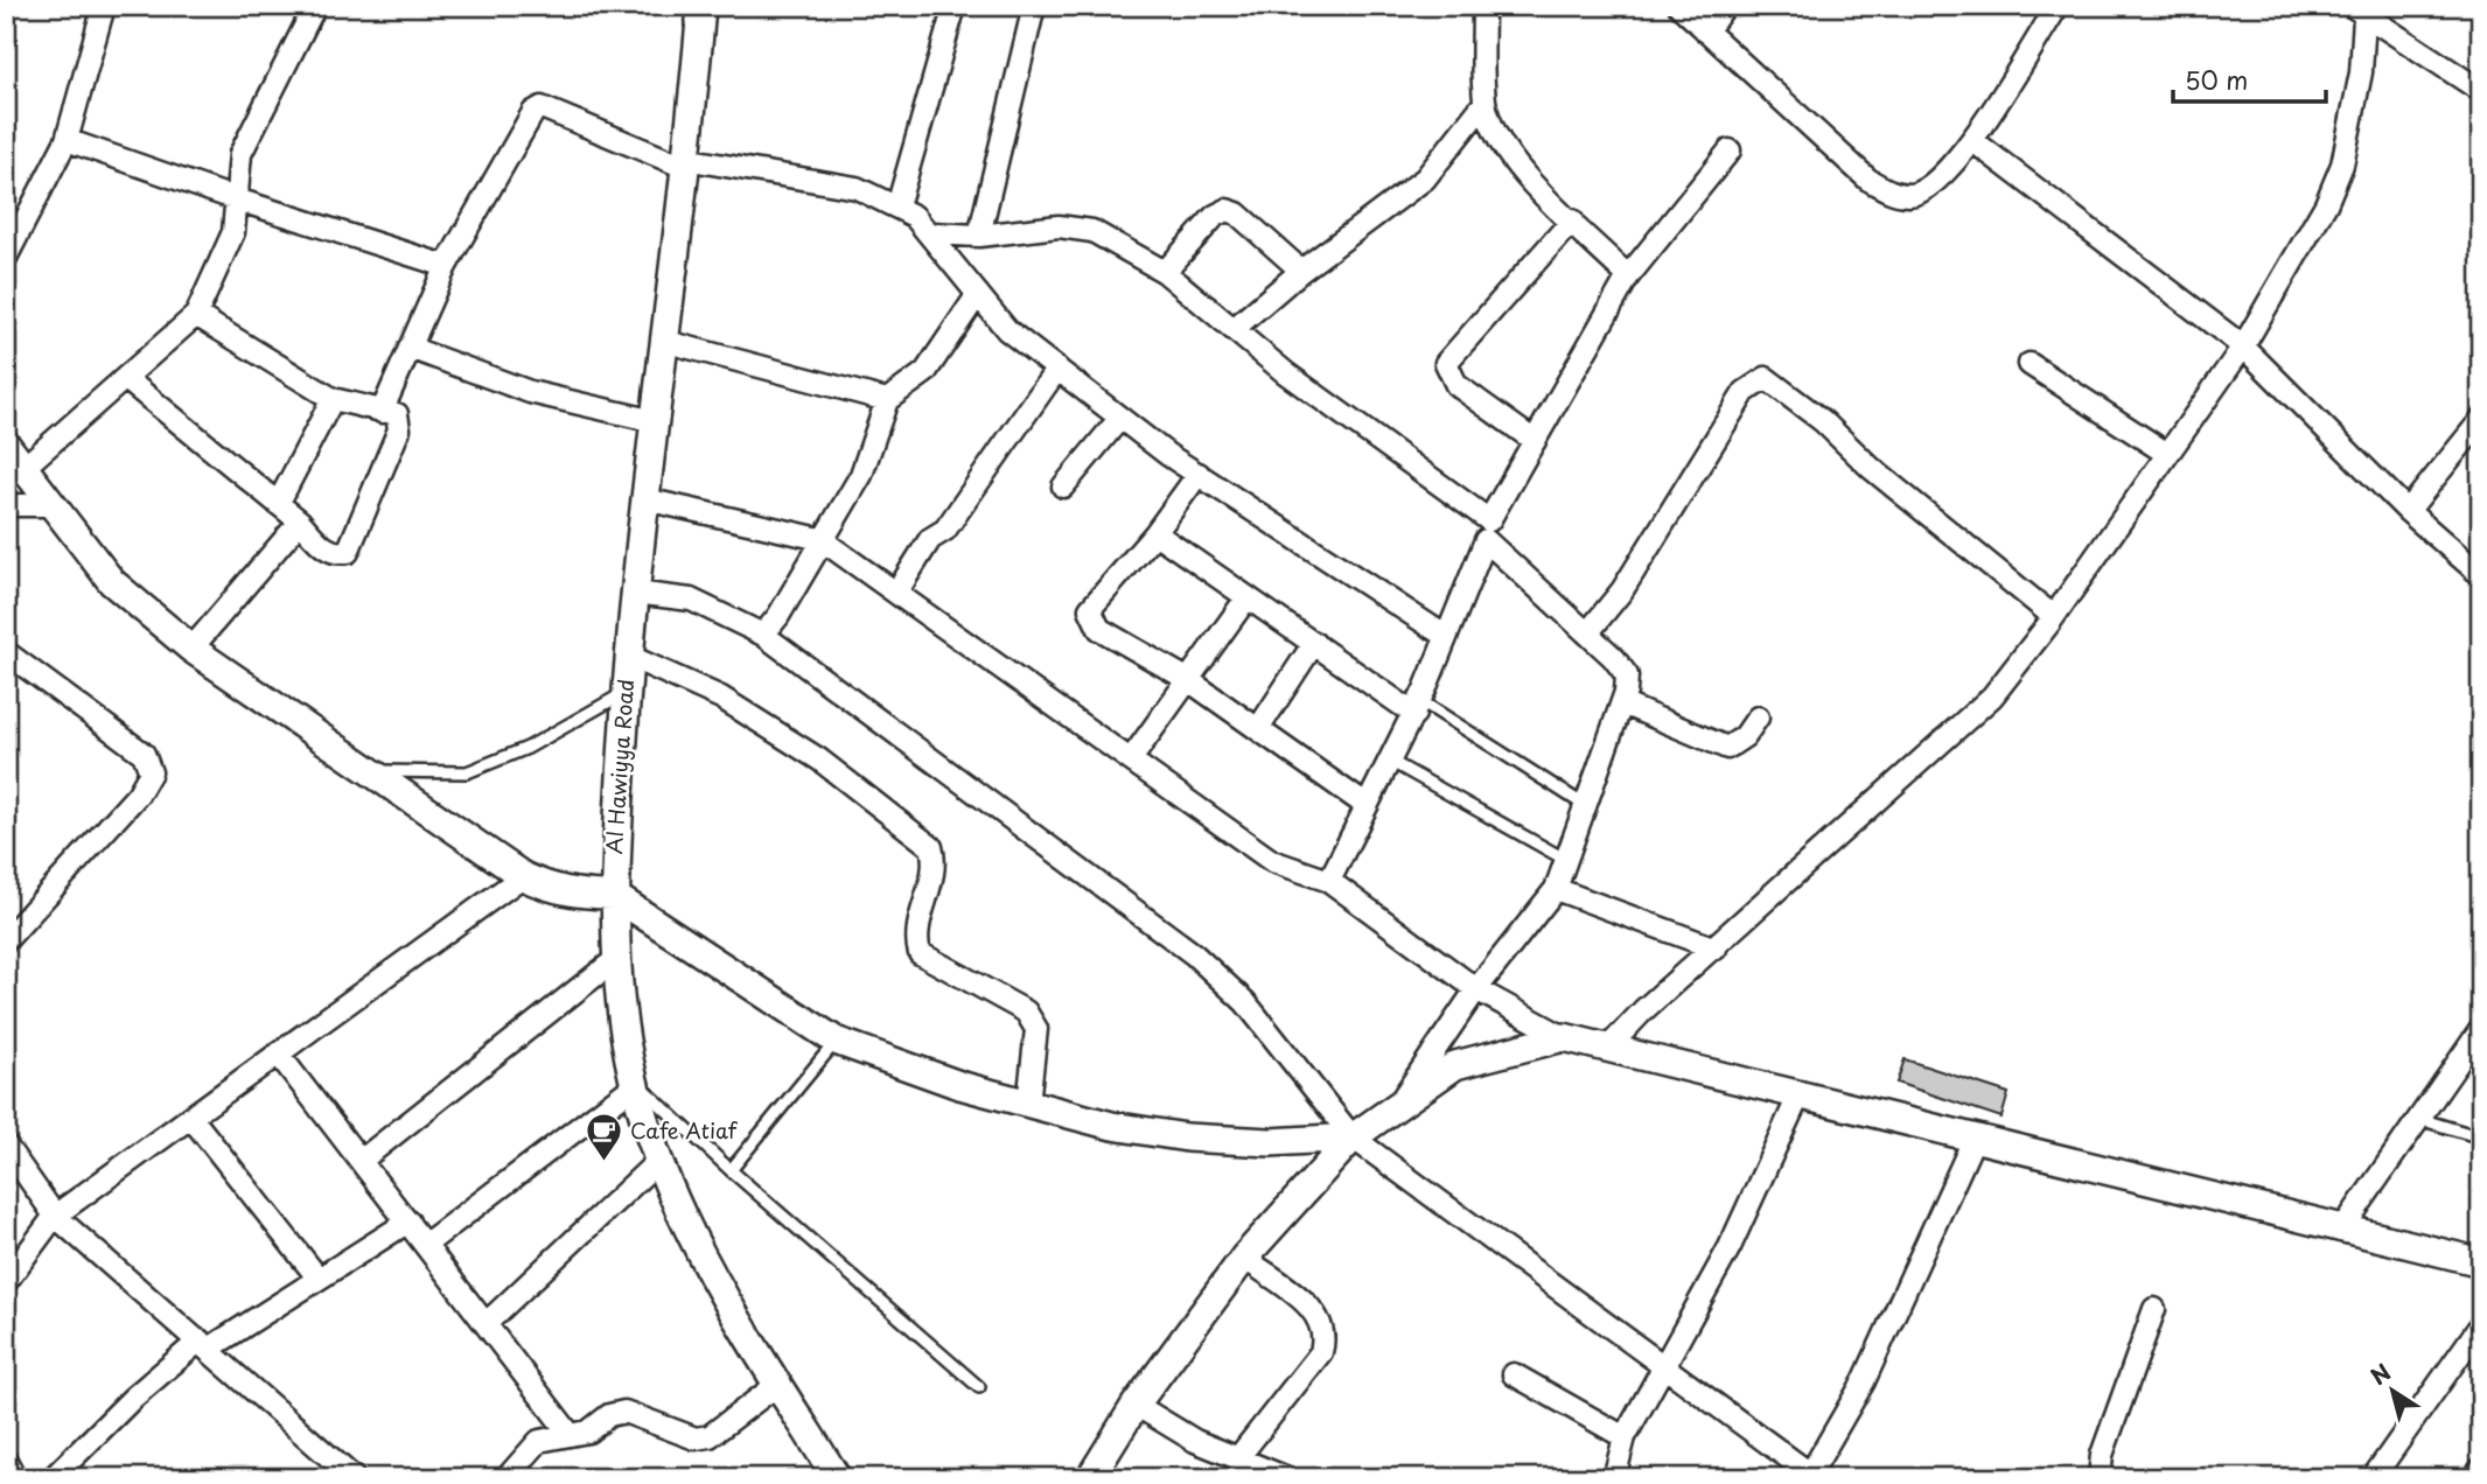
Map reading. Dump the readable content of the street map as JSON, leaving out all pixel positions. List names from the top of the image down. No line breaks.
{"streets":{"street":["Al Hawiyya Road"]},"places":{"cafe":["Cafe Atiaf"]},"scale_bar":"50 m","north":"top left"}
